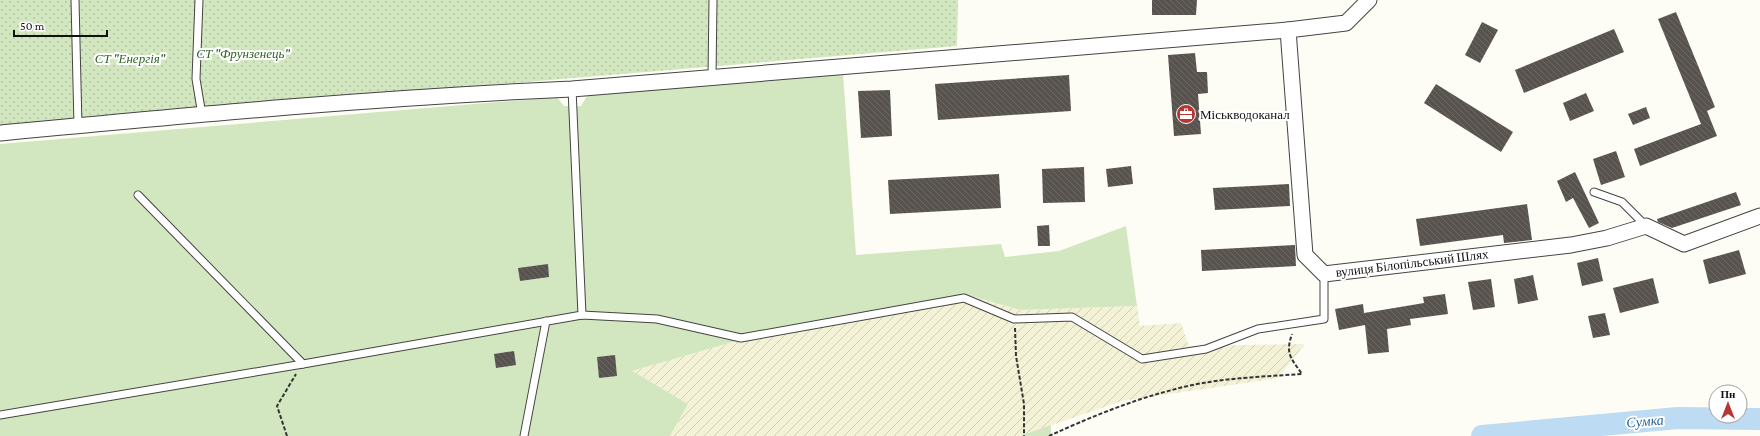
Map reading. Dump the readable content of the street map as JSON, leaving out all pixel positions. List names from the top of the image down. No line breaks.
{"streets":{"street":["вулиця Білопільський Шлях"]},"water":["Сумка"],"parks":["СТ \"Фрунзенець\"","СТ \"Енергія\""],"places":{"office":["Міськводоканал"]},"scale_bar":"50 m","north":"top"}
